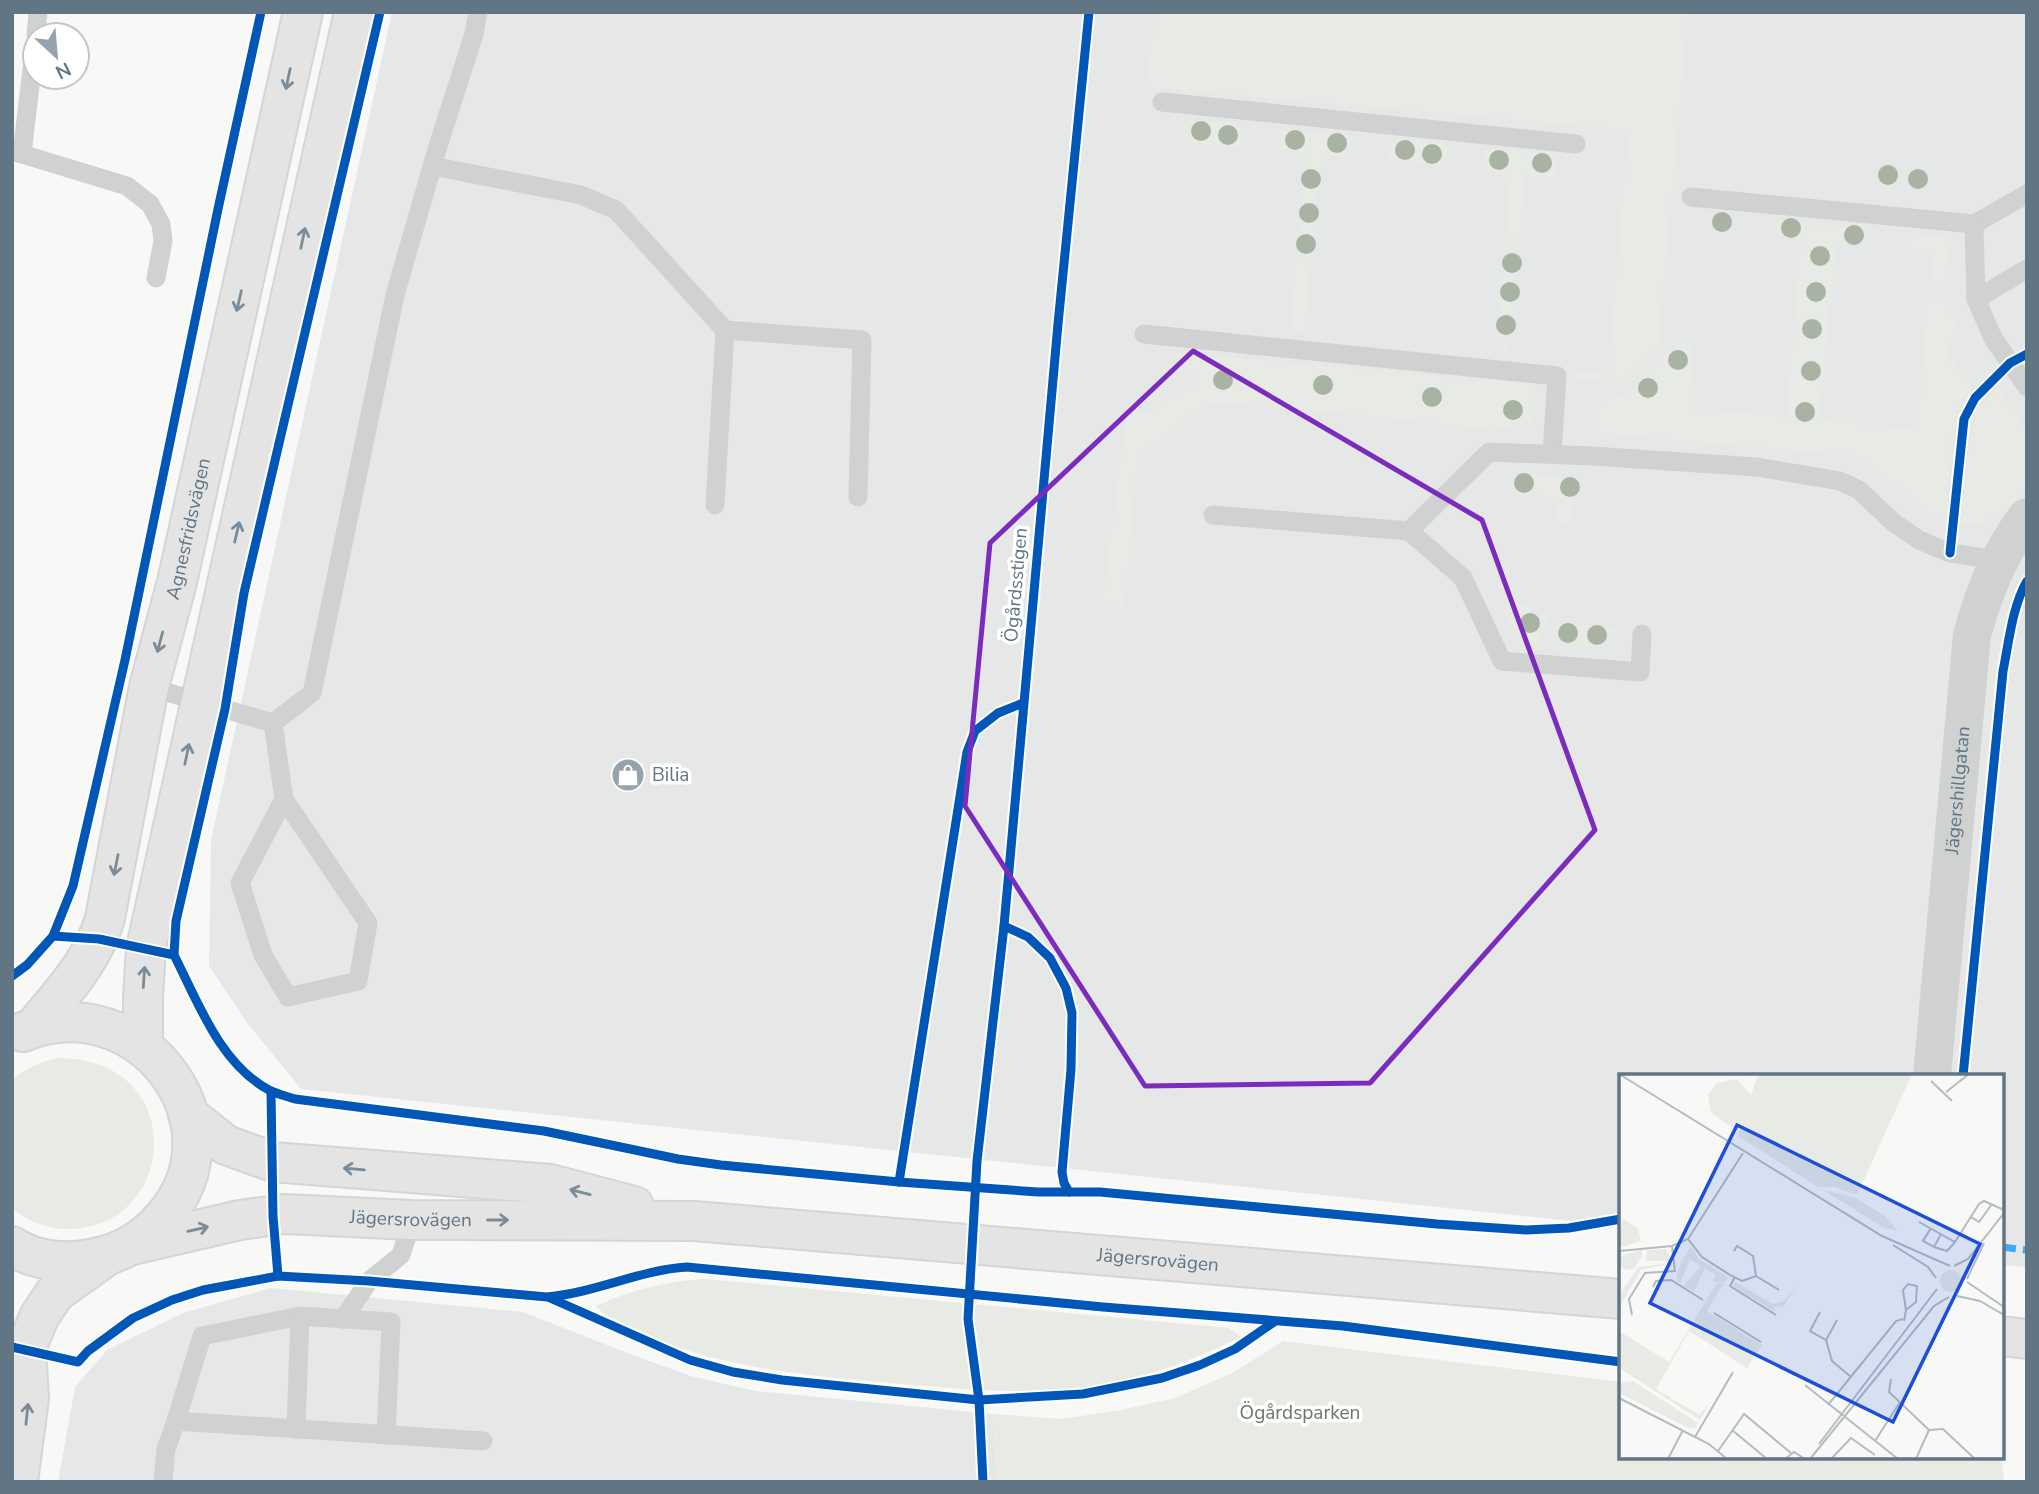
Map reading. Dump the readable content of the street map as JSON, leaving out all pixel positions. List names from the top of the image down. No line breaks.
{"streets":{"main road":["Agnesfridsvägen","Jägersrovägen"],"street":["Jägershillgatan"],"cycle path":["Ögårdsstigen"]},"parks":["Ögårdsparken"],"places":{"shop":["Bilia"]},"north":"bottom right"}
